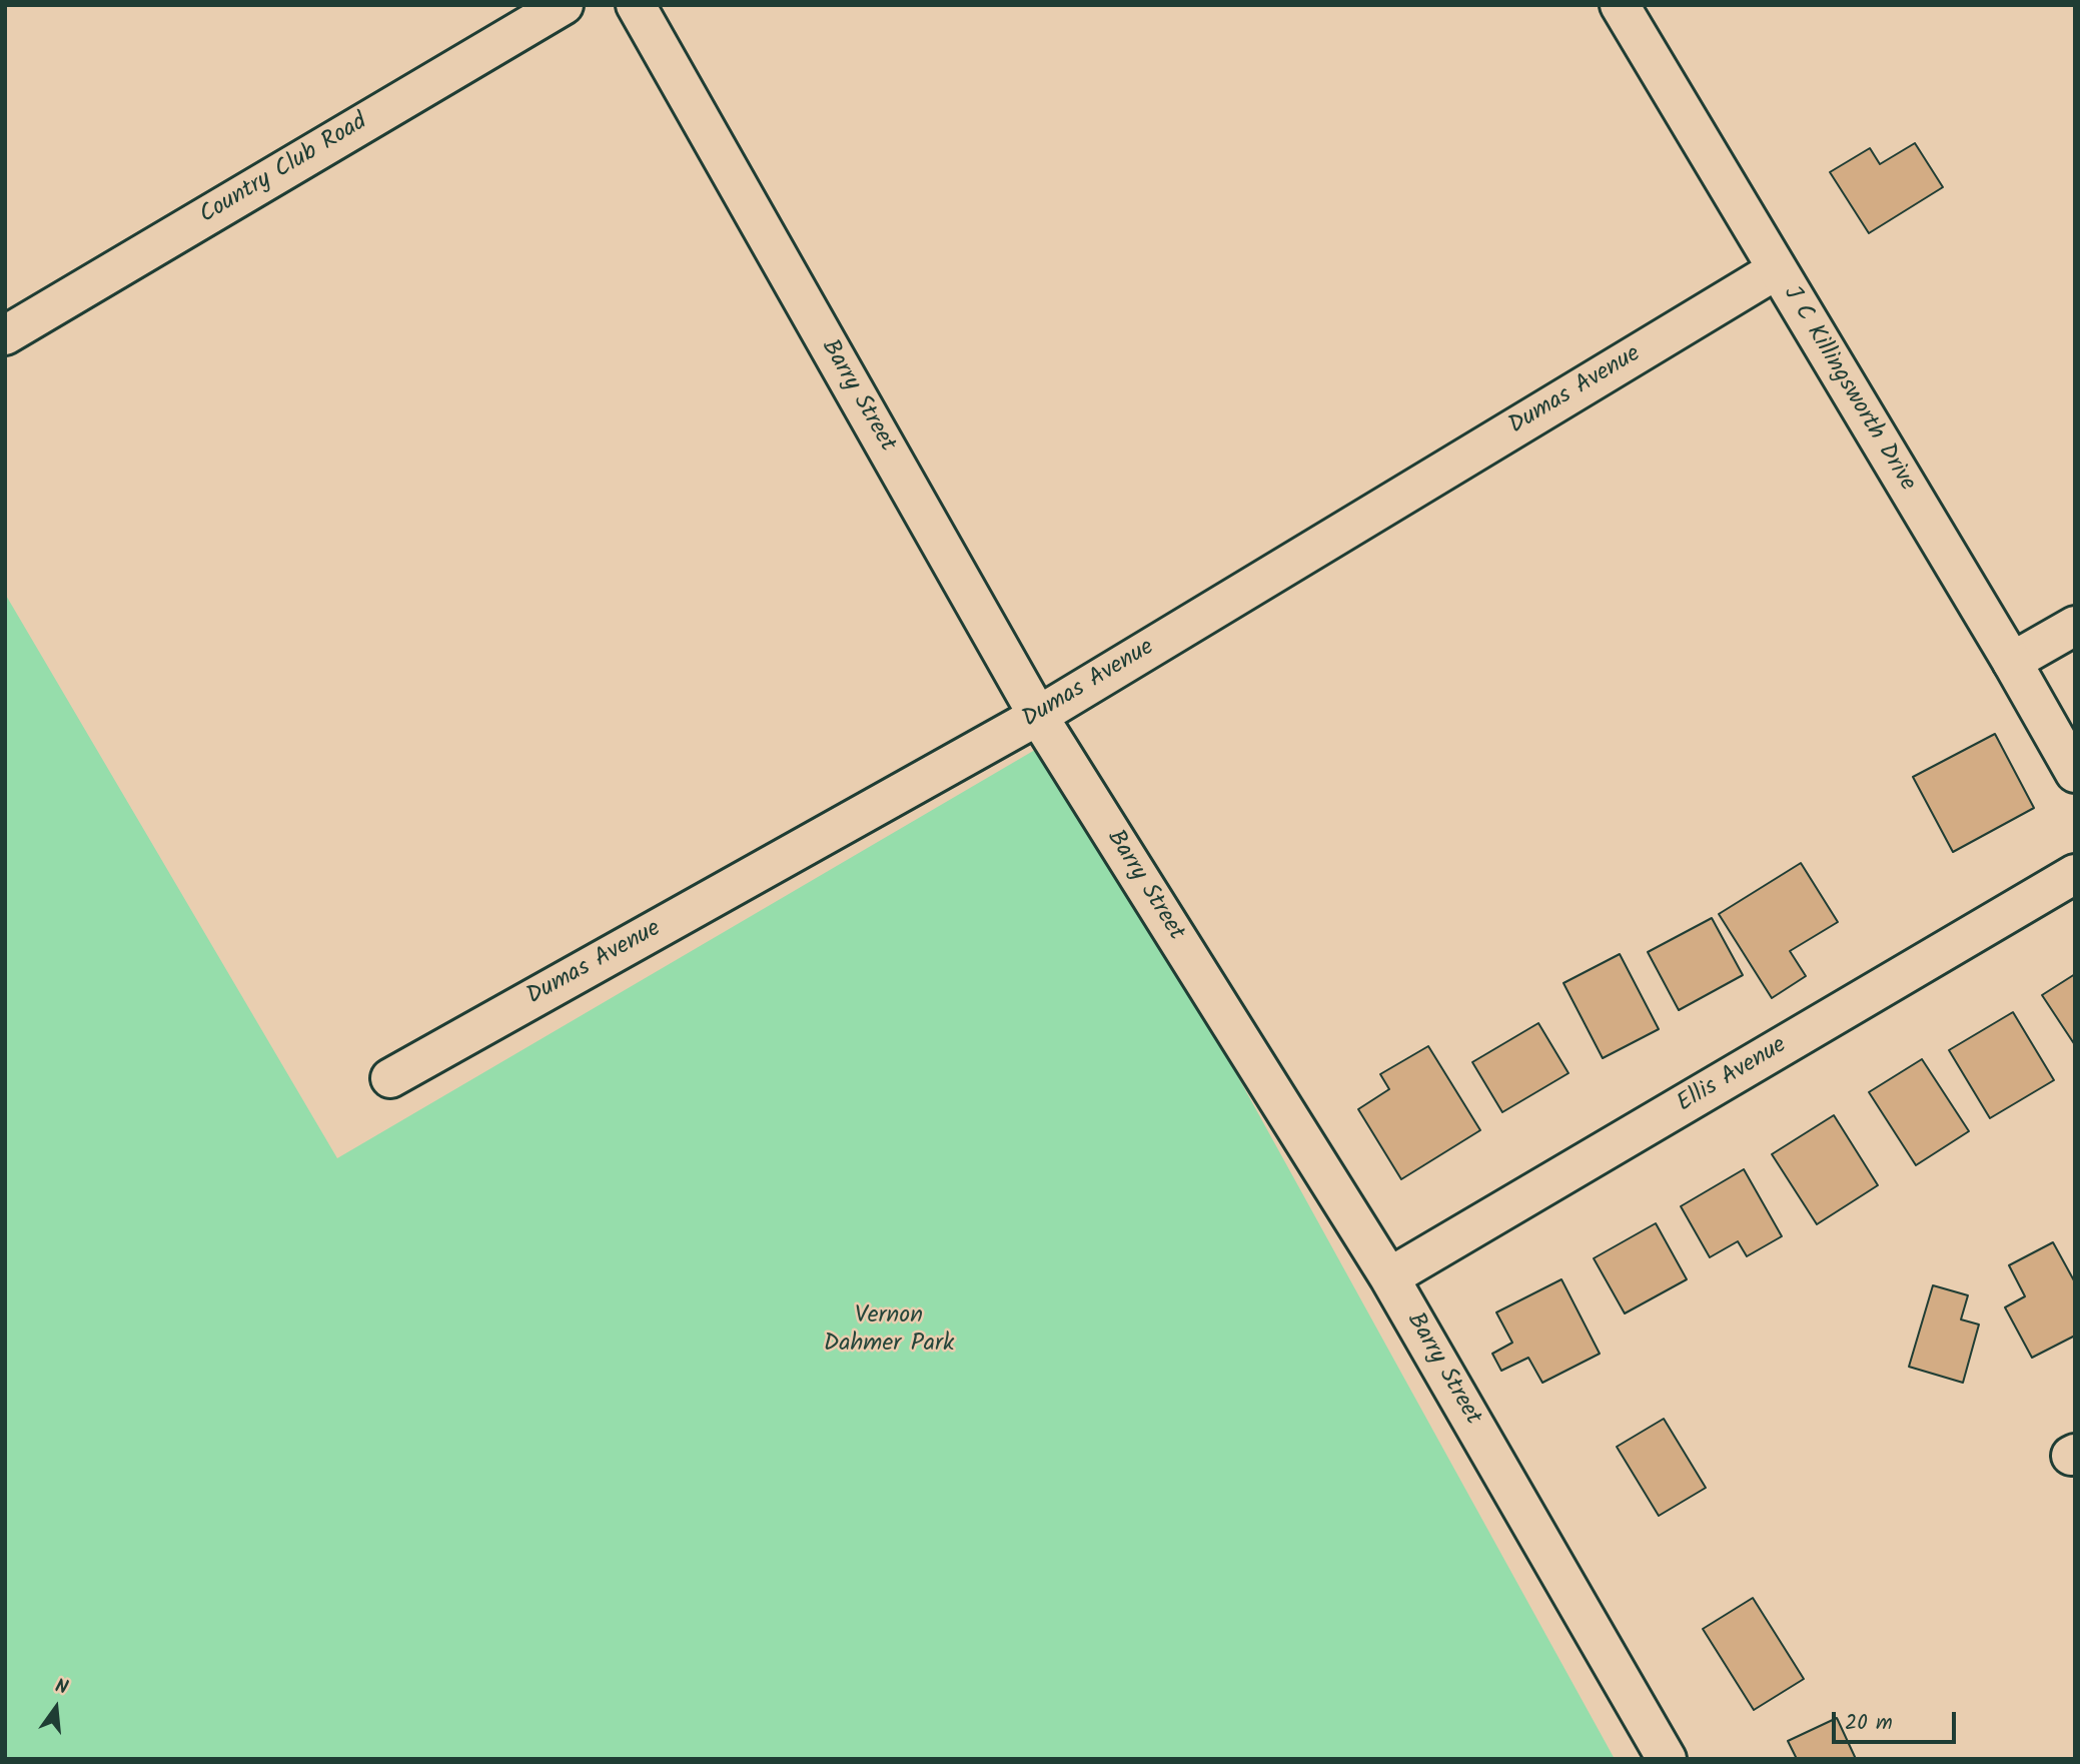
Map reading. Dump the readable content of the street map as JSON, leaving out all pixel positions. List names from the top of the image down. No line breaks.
{"streets":{"street":["Country Club Road","J C Killingsworth Drive","Dumas Avenue","Barry Street","Ellis Avenue"]},"crossings":[["J C Killingsworth Drive","Dumas Avenue"],["Dumas Avenue","Barry Street"],["Barry Street","Ellis Avenue"]],"parks":["Vernon Dahmer Park"],"scale_bar":"20 m","north":"top"}
